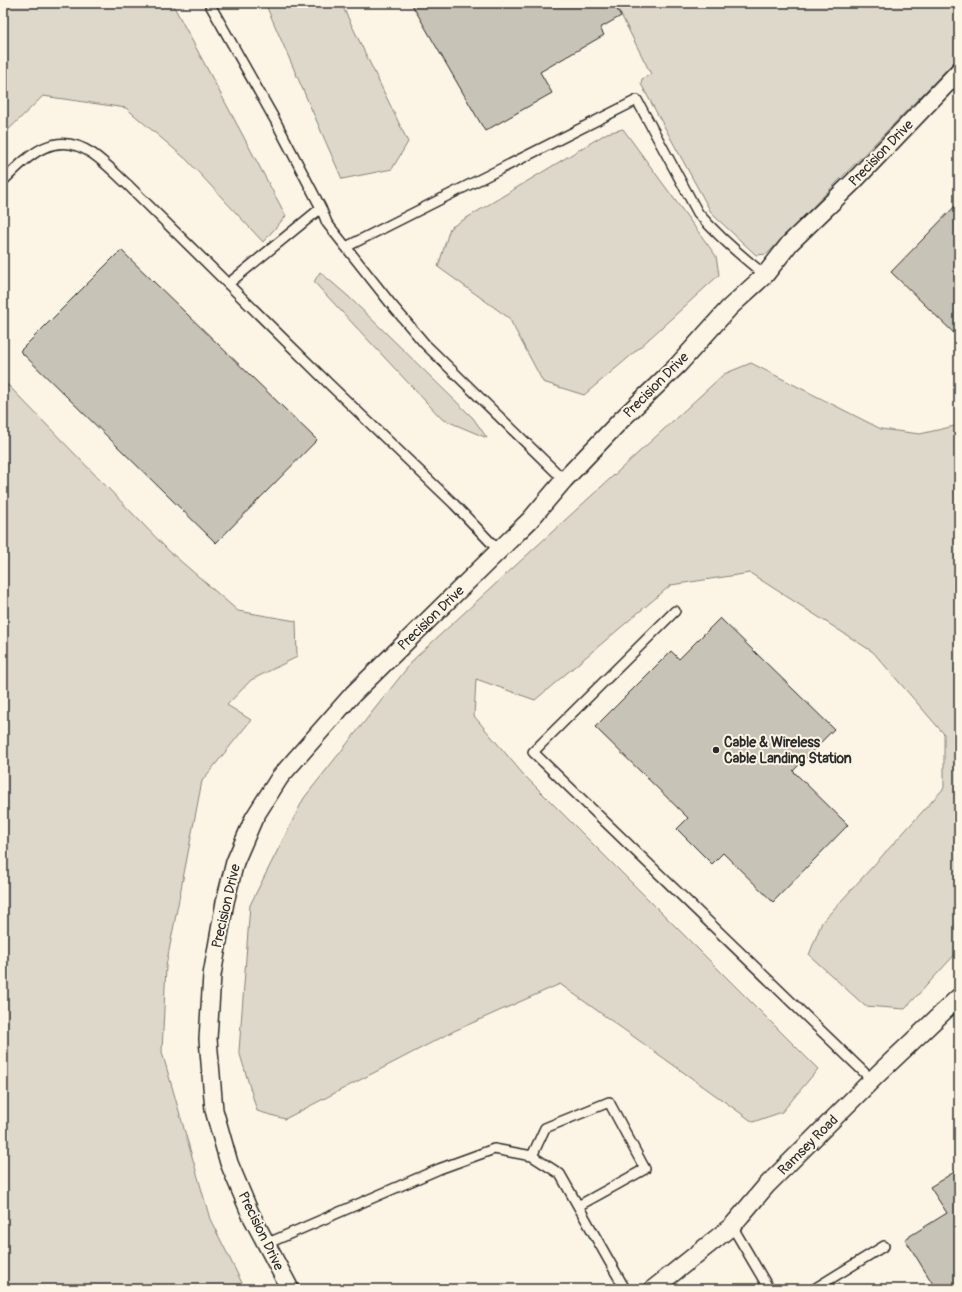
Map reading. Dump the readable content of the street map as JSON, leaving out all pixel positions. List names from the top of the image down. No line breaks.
{"streets":{"street":["Precision Drive","Ramsey Road"]},"places":["Cable & Wireless Cable Landing Station"]}
